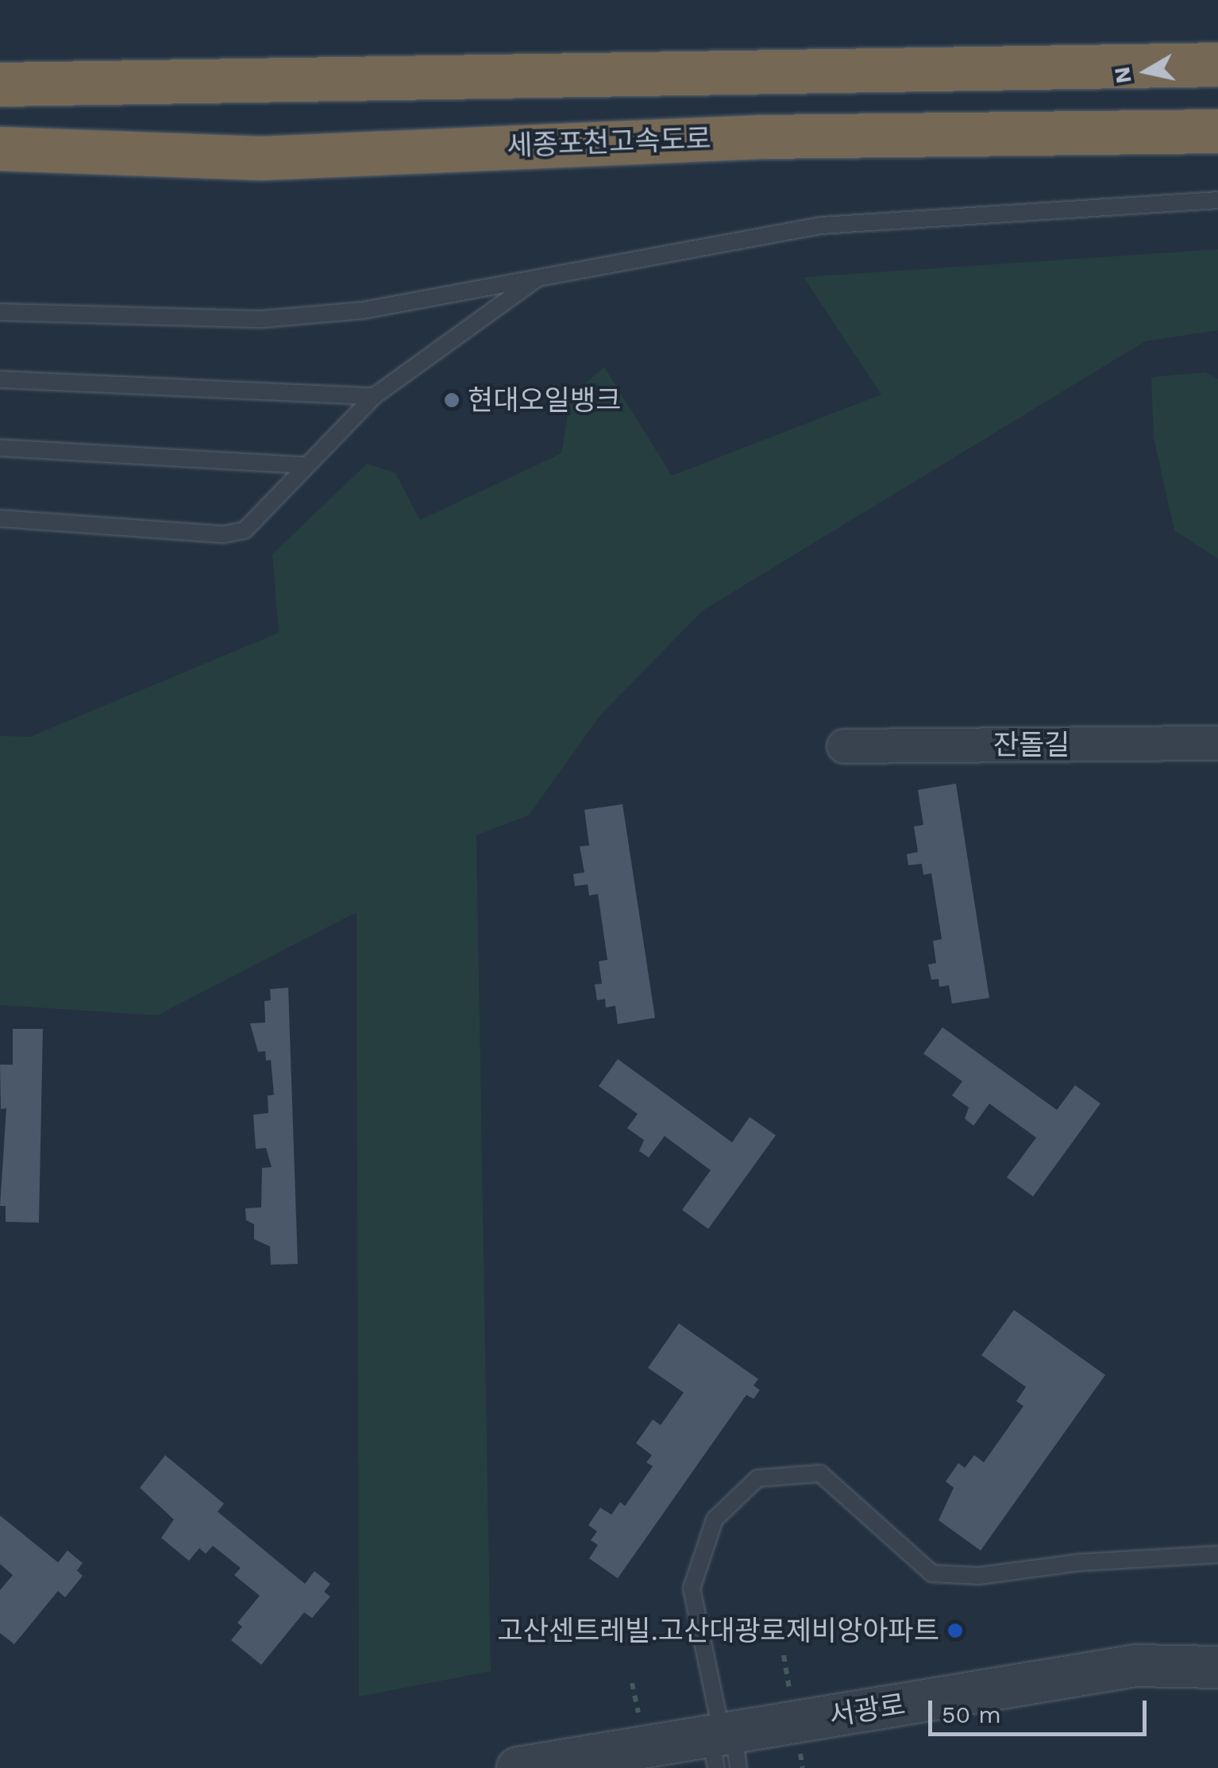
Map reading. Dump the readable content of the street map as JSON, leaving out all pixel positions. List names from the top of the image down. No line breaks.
{"streets":{"highway":["세종포천고속도로"],"street":["잔돌길","서광로"]},"places":["현대오일뱅크","고산센트레빌.고산대광로제비앙아파트"],"scale_bar":"50 m","north":"left"}
